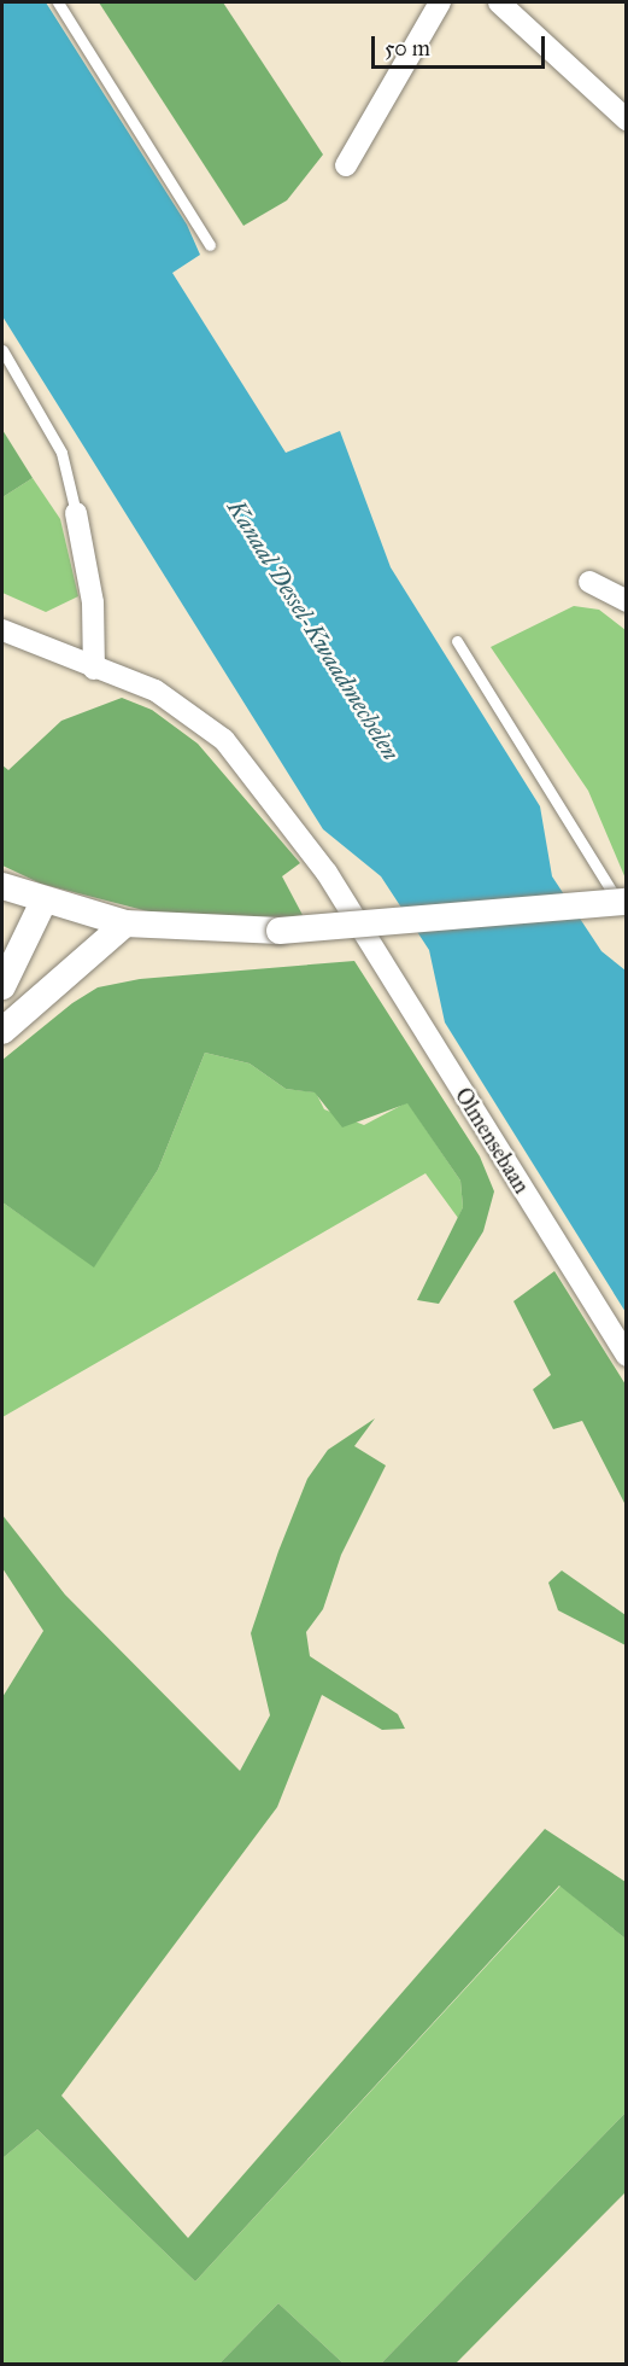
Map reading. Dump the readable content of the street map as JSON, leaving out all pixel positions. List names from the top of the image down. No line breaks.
{"streets":{"street":["Olmensebaan"]},"water":["Kanaal Dessel-Kwaadmechelen"],"scale_bar":"50 m"}
